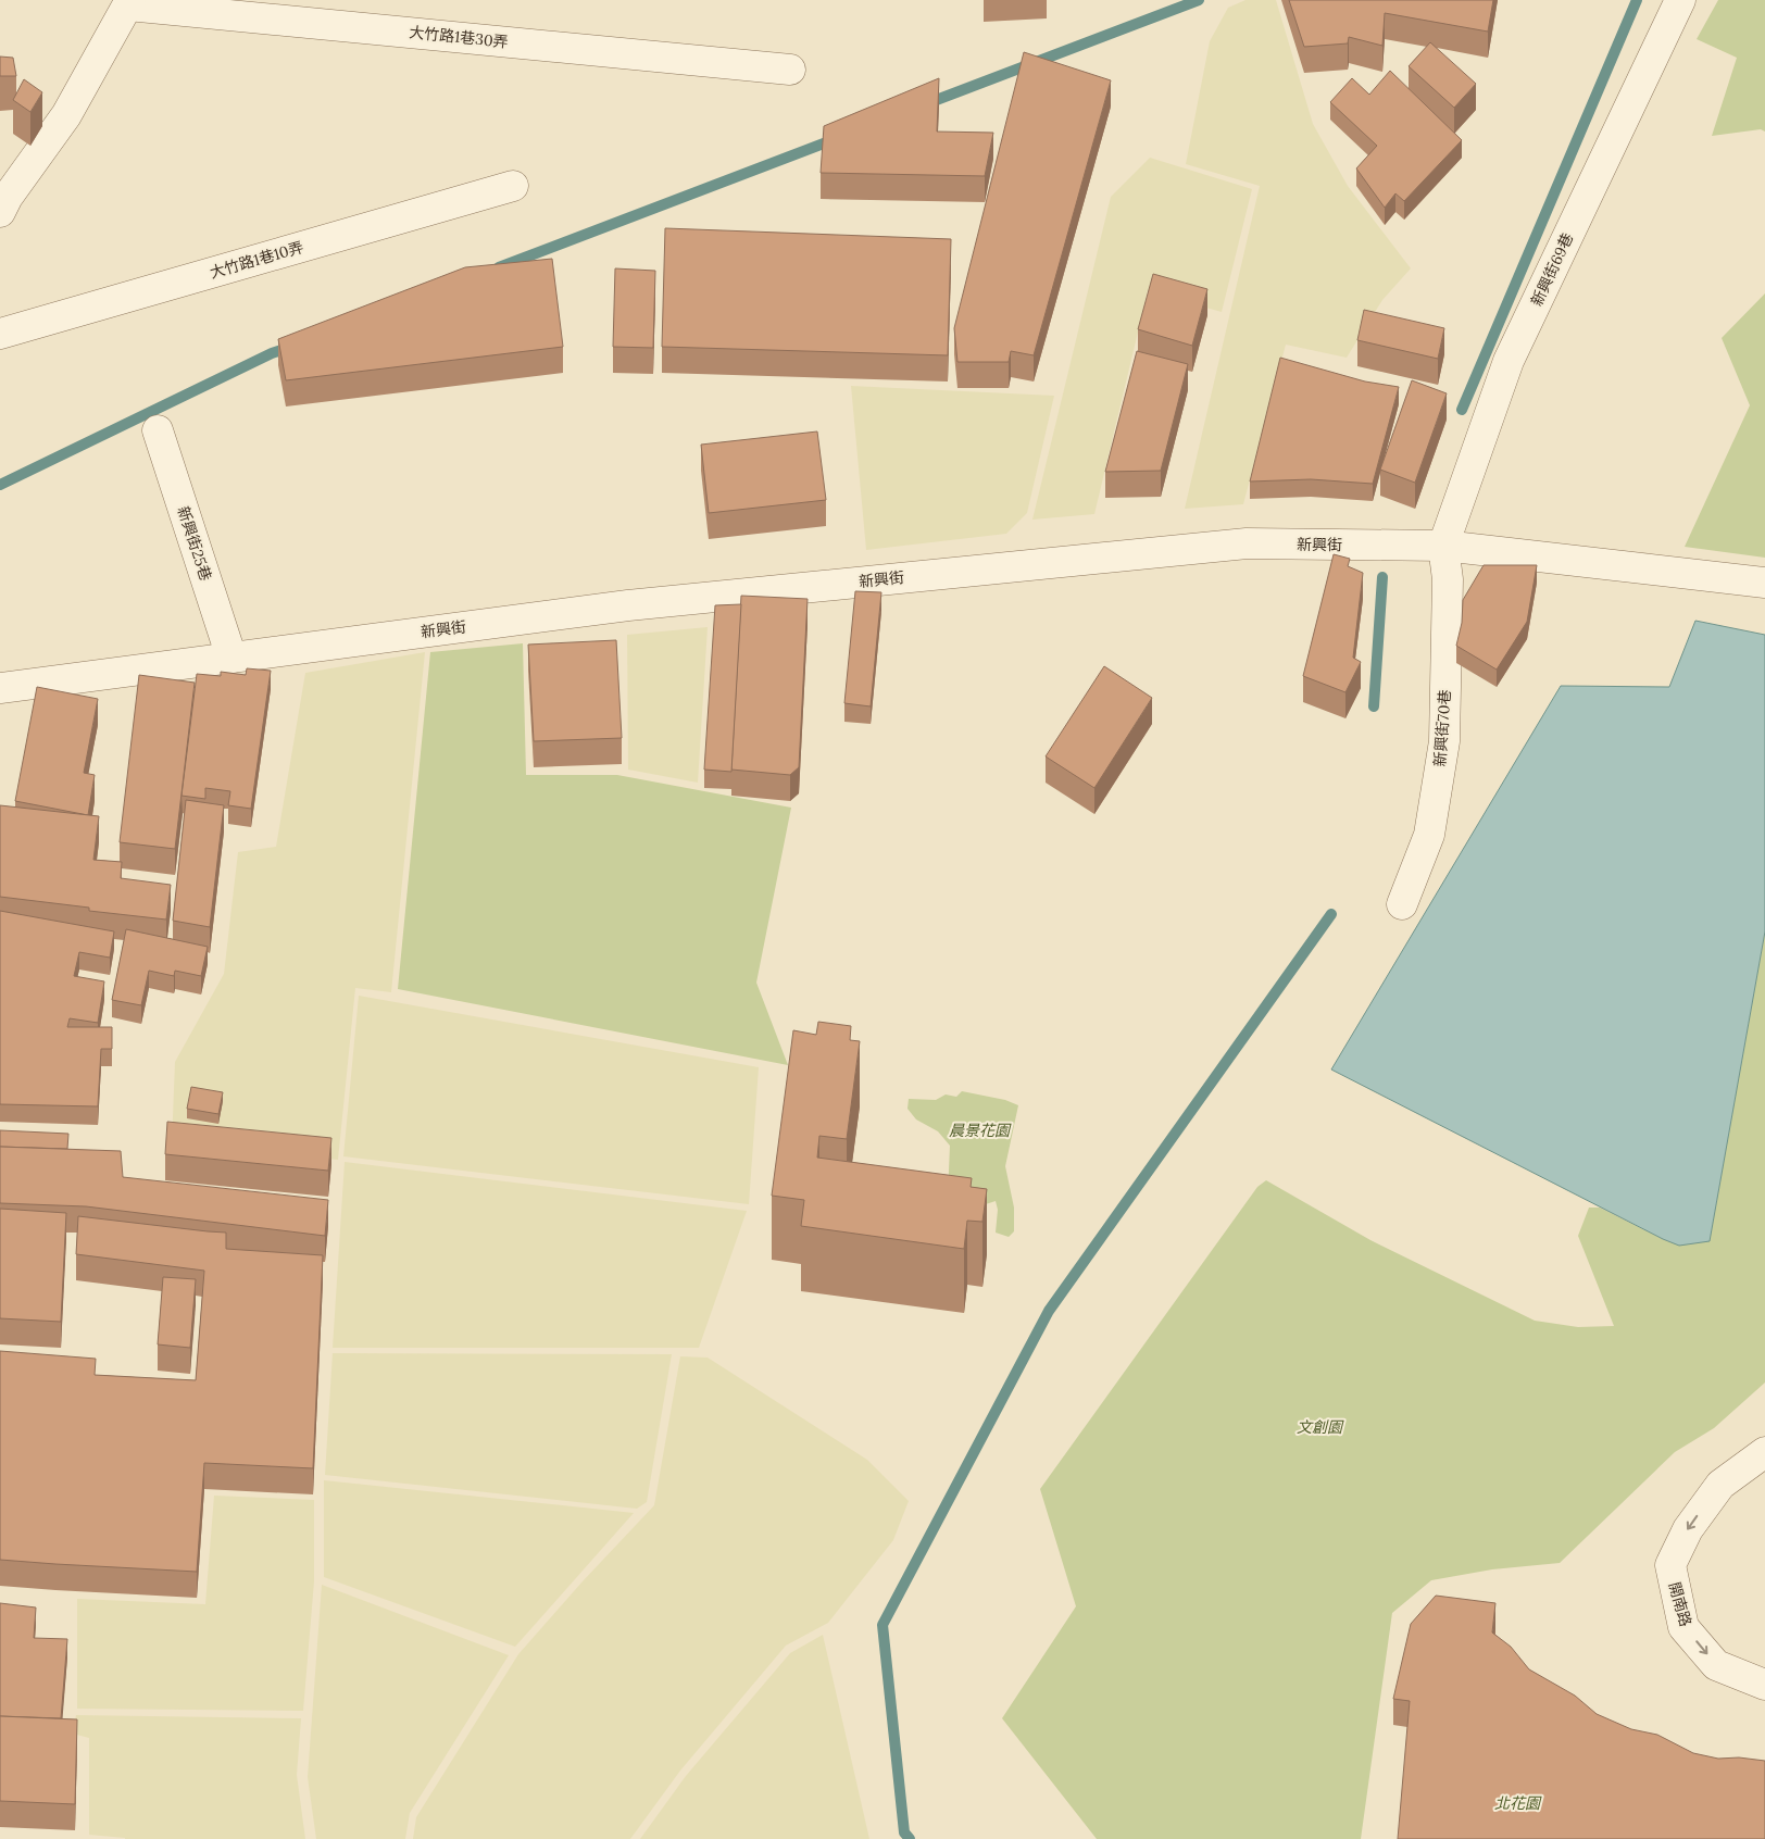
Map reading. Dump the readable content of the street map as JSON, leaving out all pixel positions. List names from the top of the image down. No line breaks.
{"streets":{"street":["大竹路1巷30弄","大竹路1巷10弄","新興街69巷","新興街25巷","新興街","新興街70巷","開南路"]},"crossings":[["新興街69巷","新興街"],["新興街69巷","新興街70巷"],["新興街25巷","新興街"],["新興街","新興街70巷"]],"parks":["晨景花園","文創園","北花園"]}
